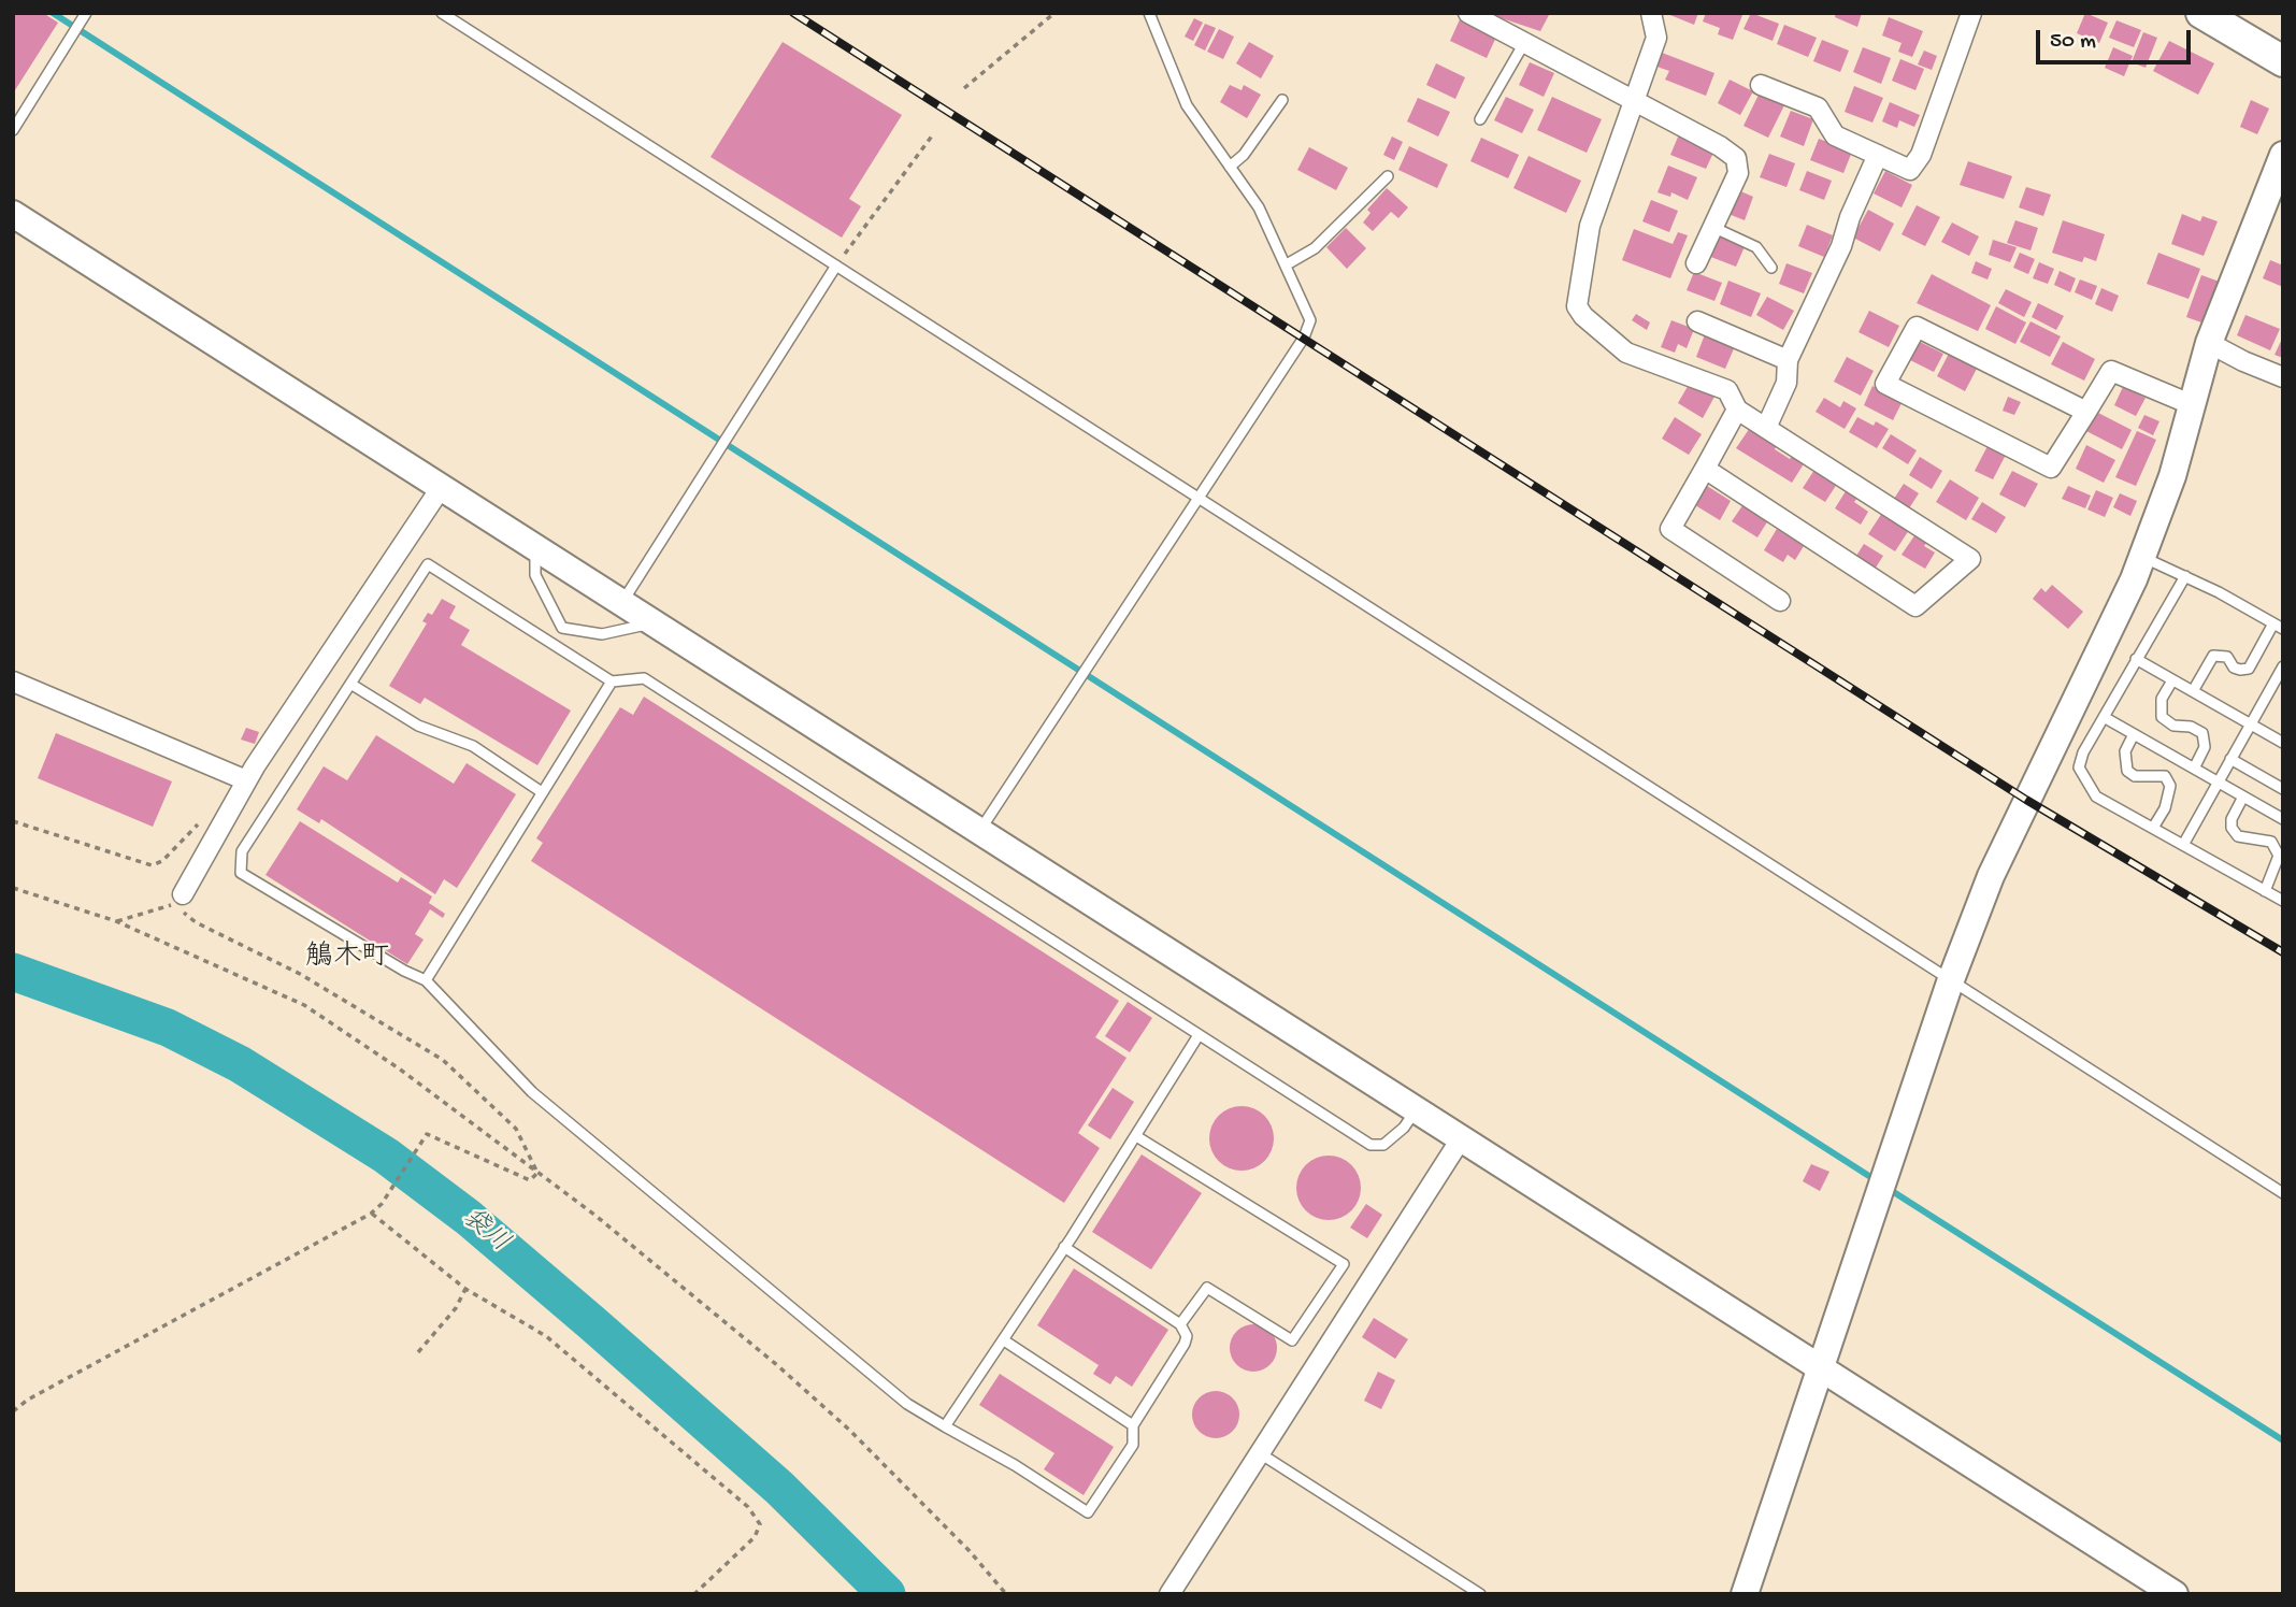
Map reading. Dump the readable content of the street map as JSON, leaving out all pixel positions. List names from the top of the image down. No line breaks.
{"districts":["鵤木町"],"water":["袋川"],"scale_bar":"50 m"}
